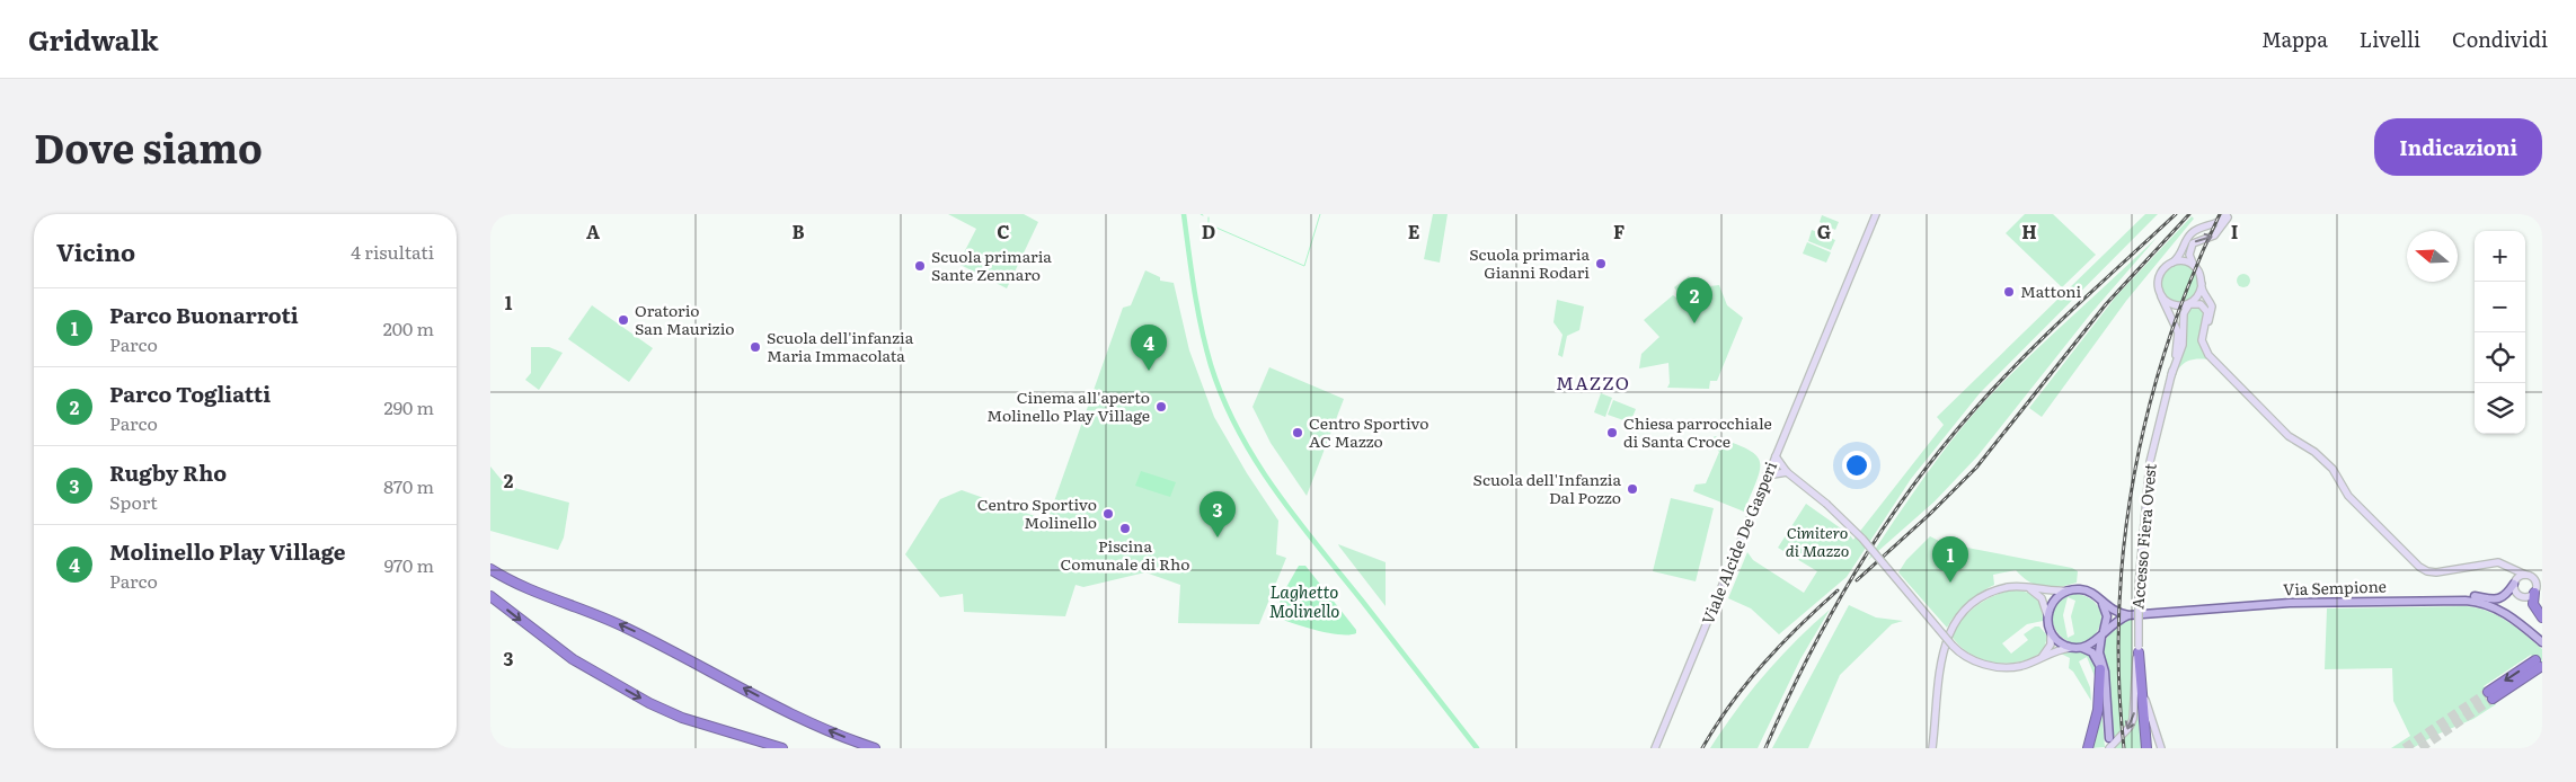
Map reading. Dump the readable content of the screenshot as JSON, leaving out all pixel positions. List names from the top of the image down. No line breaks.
{"streets":{"main road":["Via Sempione"],"street":["Accesso Fiera Ovest","Viale Alcide De Gasperi"]},"districts":["MAZZO"],"water":["Laghetto Molinello"],"parks":["Cimitero di Mazzo"],"places":["Scuola primaria Gianni Rodari","Scuola primaria Sante Zennaro","Mattoni","Oratorio San Maurizio","Scuola dell'infanzia Maria Immacolata","Cinema all'aperto Molinello Play Village","Centro Sportivo AC Mazzo","Chiesa parrocchiale di Santa Croce","Scuola dell'Infanzia Dal Pozzo","Centro Sportivo Molinello","Piscina Comunale di Rho"],"north":"left","page":{"header":"Gridwalk","nav":["Mappa","Livelli","Condividi"],"title":"Dove siamo","buttons":"Indicazioni","heading":["Vicino","4 risultati"],"map_buttons":["+","−"],"pins":["2","4","3","1"],"list":[{"mark":"1","name":"Parco Buonarroti","note":"Parco","value":"200 m"},{"mark":"2","name":"Parco Togliatti","note":"Parco","value":"290 m"},{"mark":"3","name":"Rugby Rho","note":"Sport","value":"870 m"},{"mark":"4","name":"Molinello Play Village","note":"Parco","value":"970 m"}]},"grid":{"columns":["A","B","C","D","E","F","G","H","I"],"rows":["1","2","3"]}}
